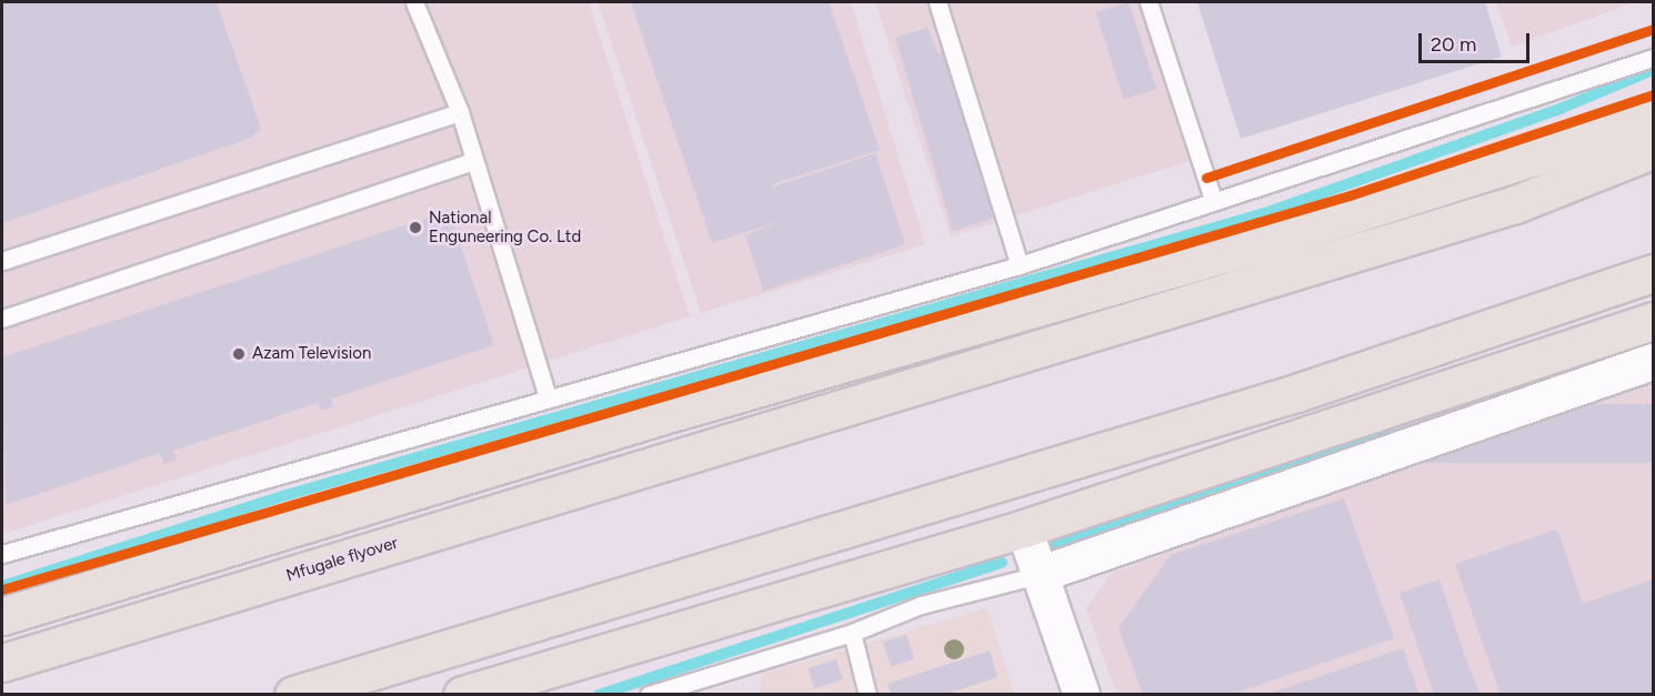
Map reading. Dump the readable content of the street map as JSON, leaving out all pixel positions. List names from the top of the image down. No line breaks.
{"streets":{"highway":["Mfugale flyover"]},"places":["National Enguneering Co. Ltd","Azam Television"],"scale_bar":"20 m"}
